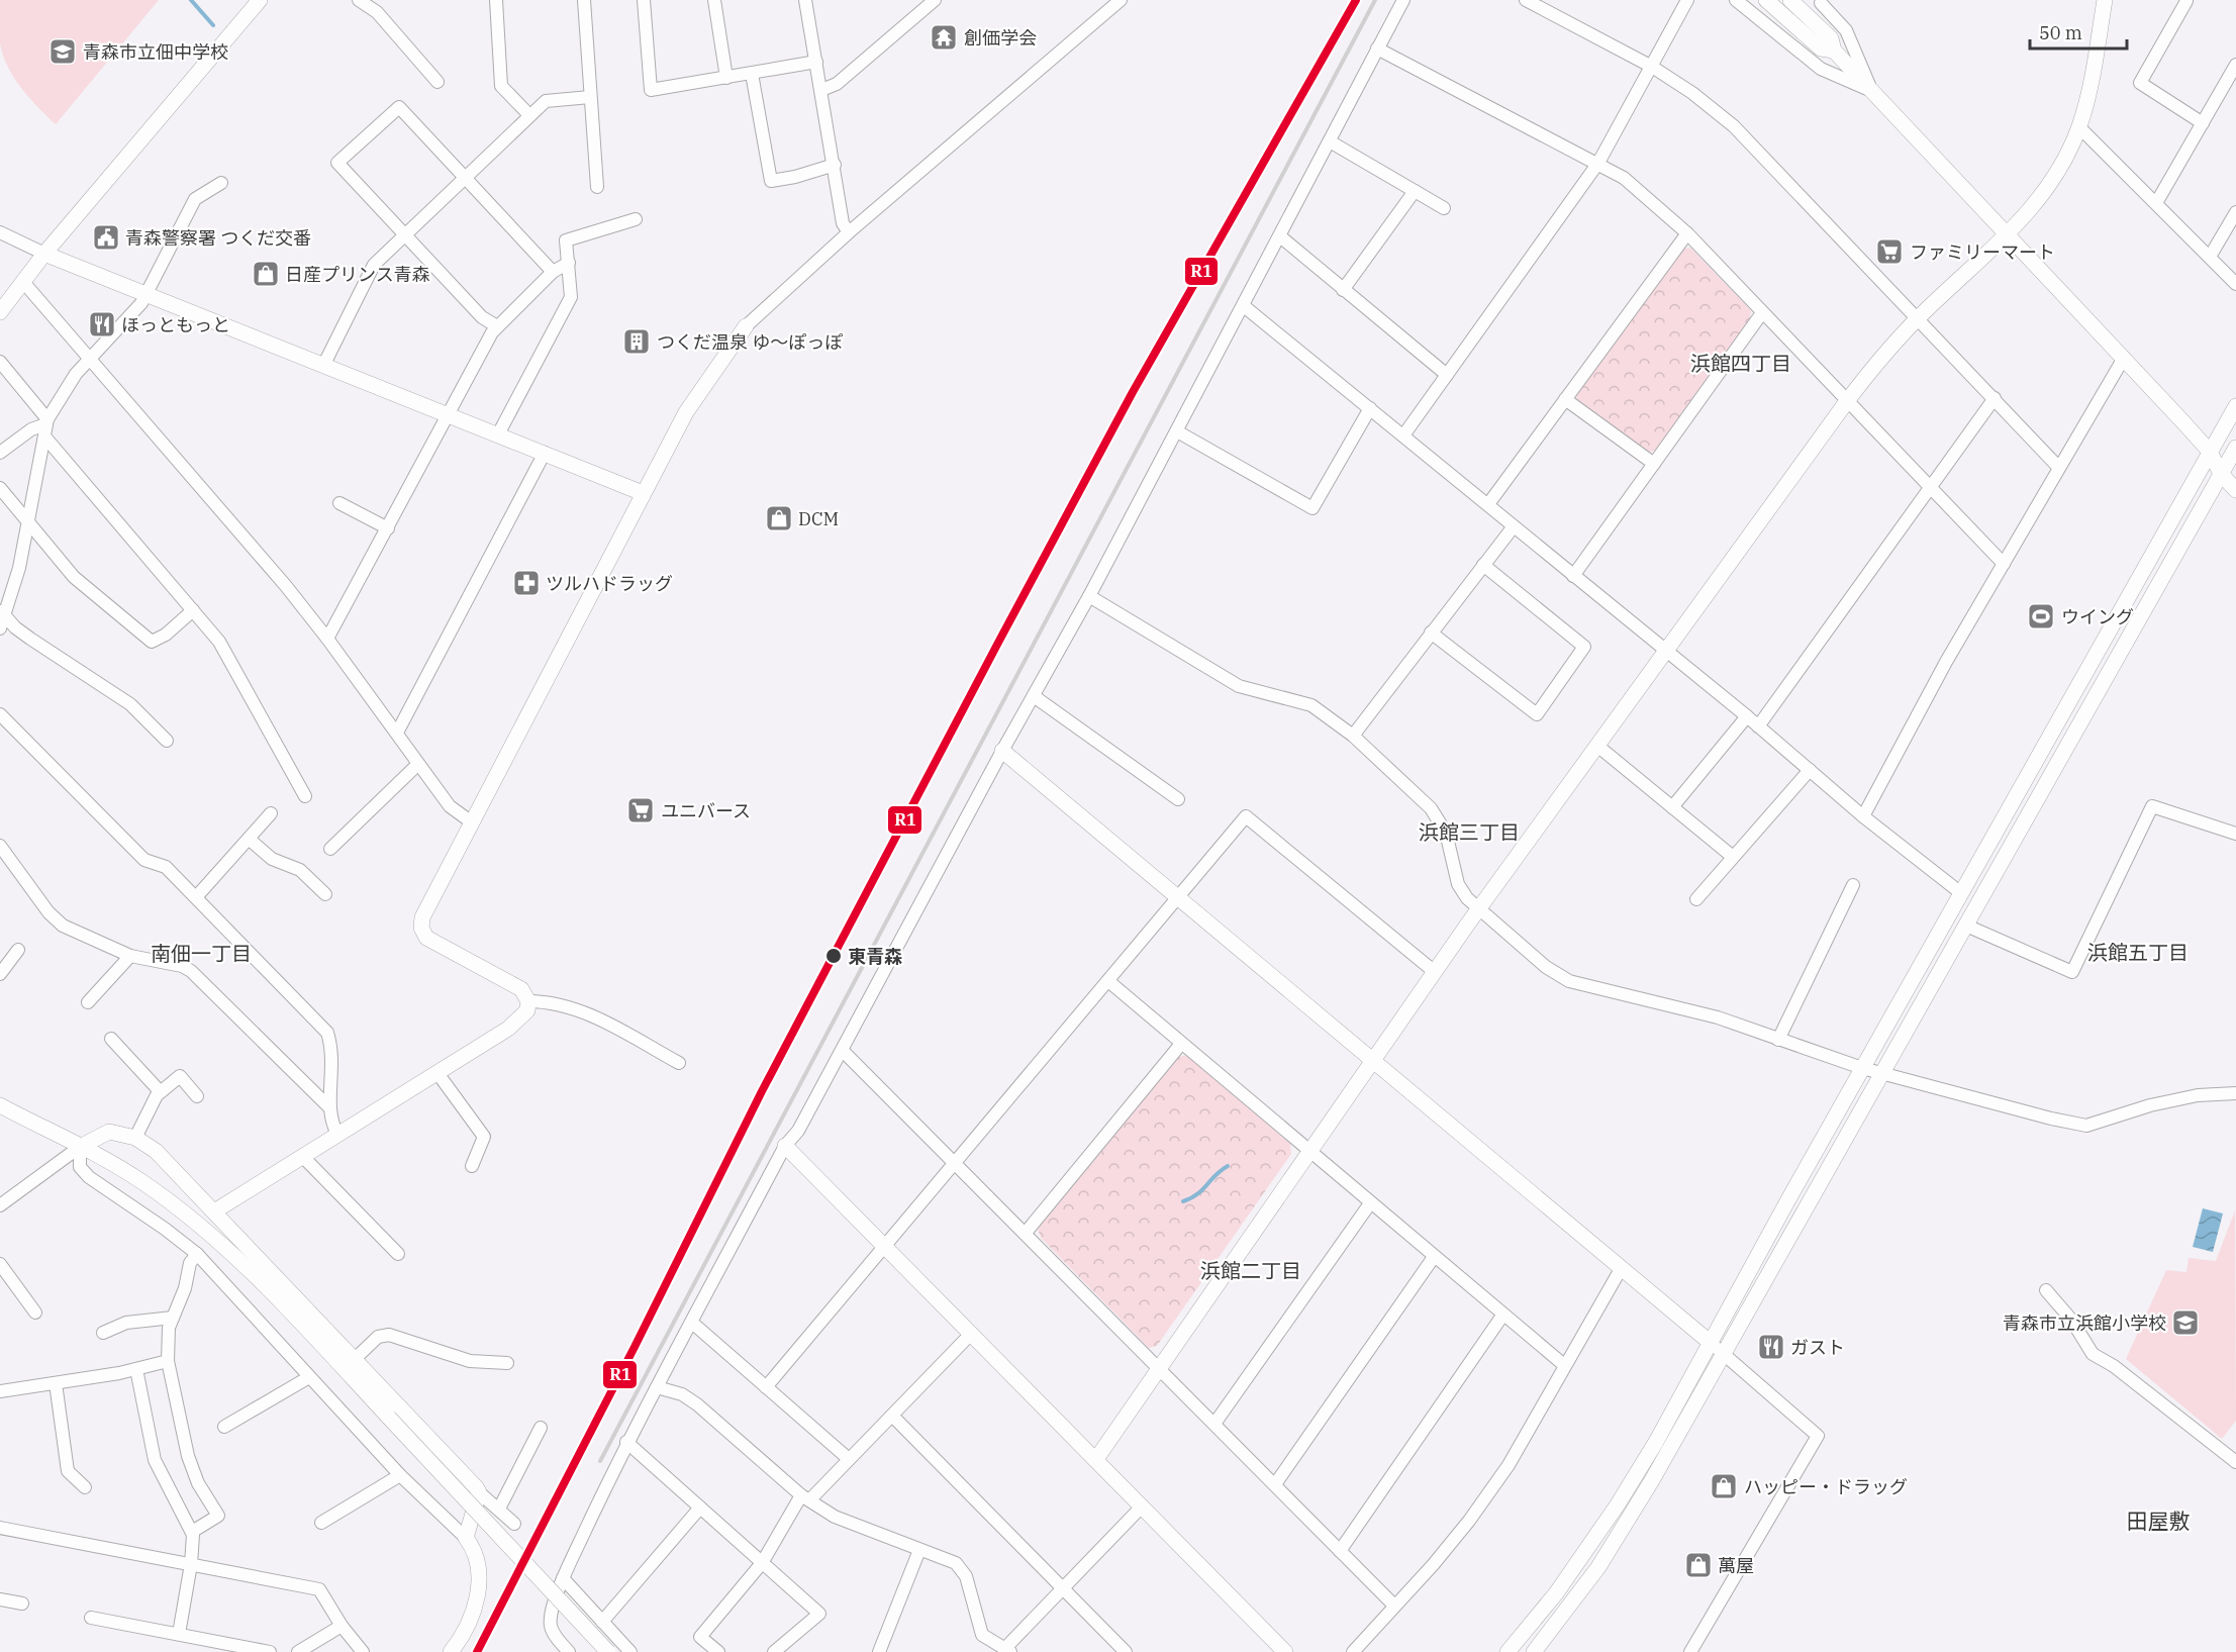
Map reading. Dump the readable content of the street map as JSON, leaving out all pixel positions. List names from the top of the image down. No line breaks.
{"districts":["浜館四丁目","浜館三丁目","浜館五丁目","南佃一丁目","浜館二丁目","田屋敷"],"places":{"temple":["創価学会"],"school or university":["青森市立佃中学校","青森市立浜館小学校"],"public building":["青森警察署 つくだ交番"],"supermarket":["ファミリーマート","ユニバース"],"shop":["日産プリンス青森","DCM","ハッピー・ドラッグ","萬屋"],"restaurant":["ほっともっと","ガスト"],"building":["つくだ温泉 ゆ～ぽっぽ"],"pharmacy":["ツルハドラッグ"],"sports":["ウイング"],"other":["東青森"]},"lines":["transit line R1"],"scale_bar":"50 m"}
